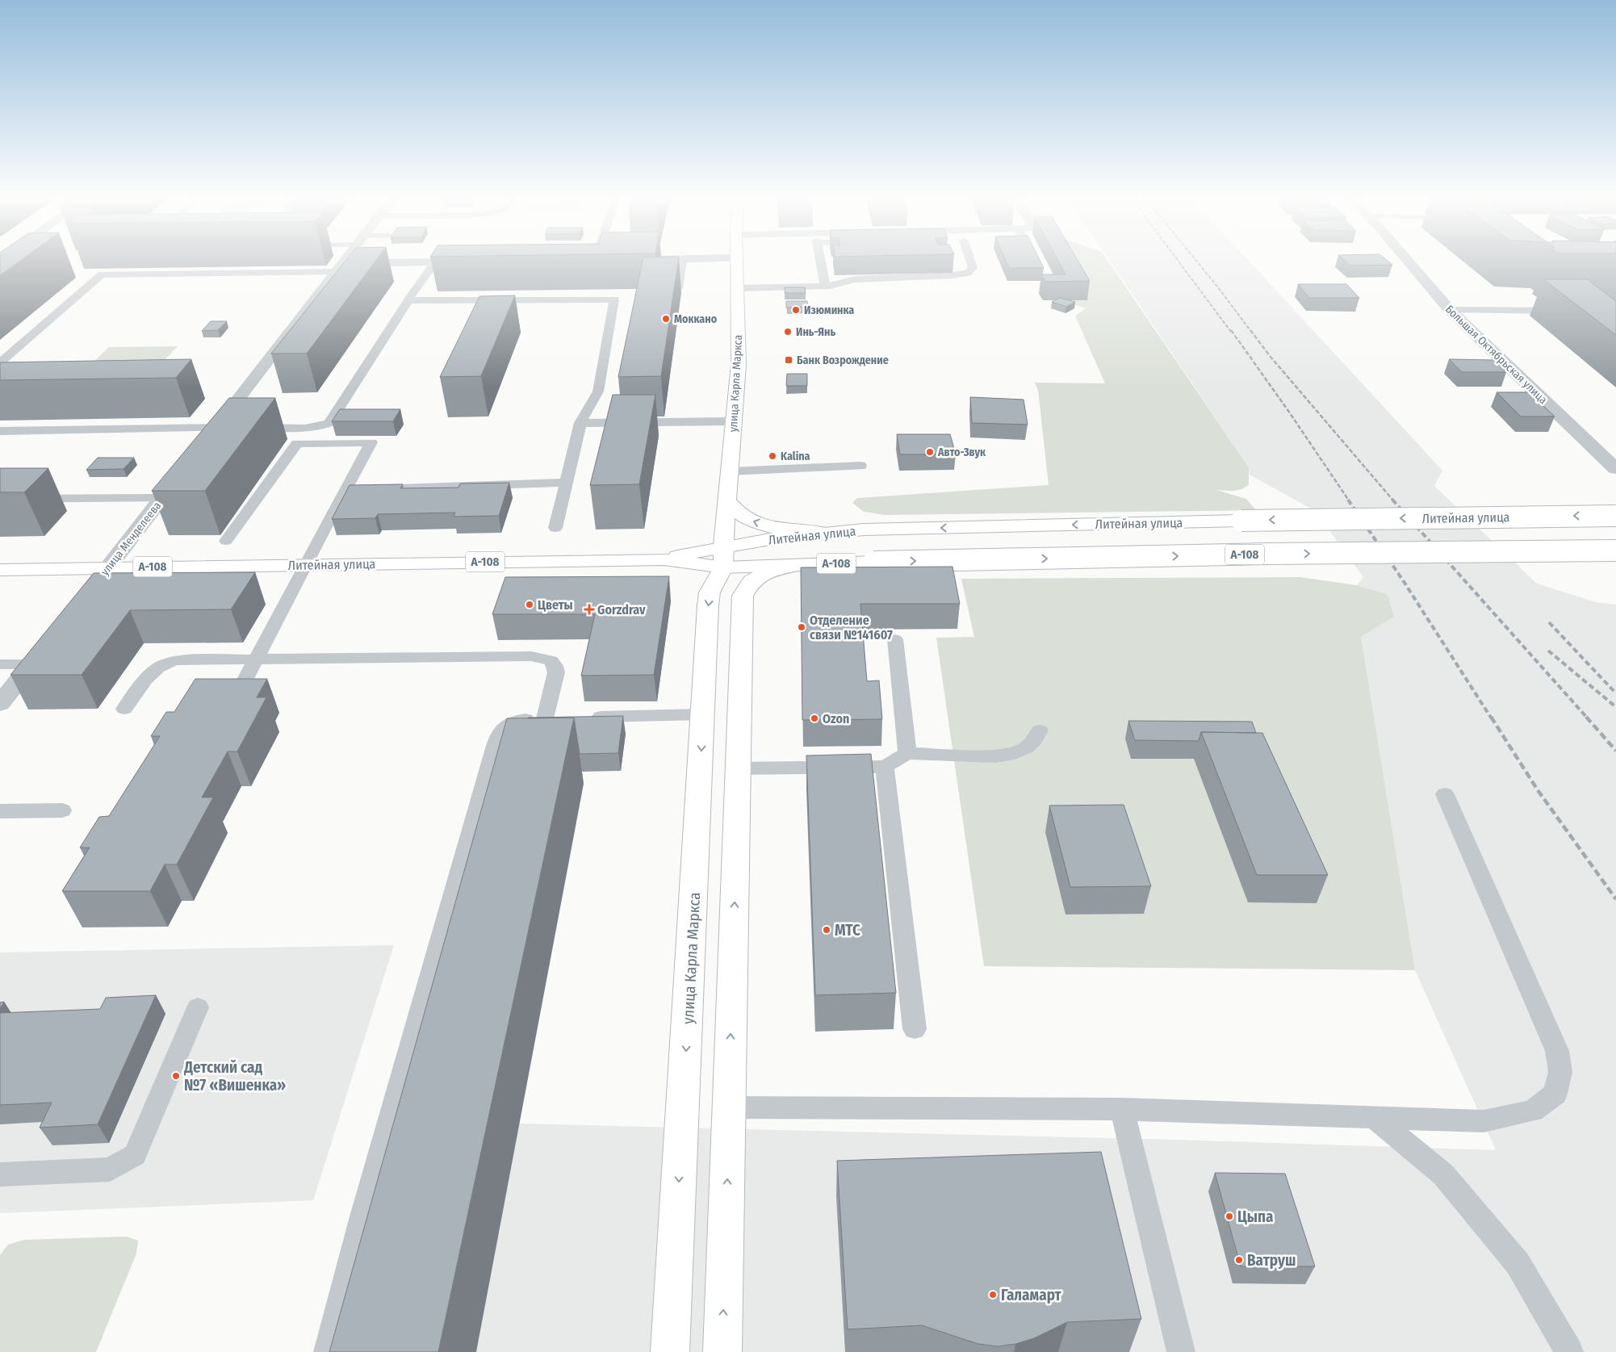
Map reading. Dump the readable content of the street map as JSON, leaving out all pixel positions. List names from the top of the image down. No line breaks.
{"streets":{"main road":["улица Карла Маркса","Литейная улица","А-108"],"street":["Большая Октябрьская улица","улица Менделеева"]},"crossings":[["улица Карла Маркса","Литейная улица"],["улица Карла Маркса","А-108"],["Литейная улица","улица Менделеева"],["Литейная улица","А-108"]],"places":{"other":["Изюминка","Моккано","Инь-Янь","Авто-Звук","Kalina","Цветы","Отделение связи №141607","Ozon","МТС","Детский сад №7 «Вишенка»","Цыпа","Ватруш","Галамарт"],"transit":["Банк Возрождение"],"health":["Gorzdrav"]}}
